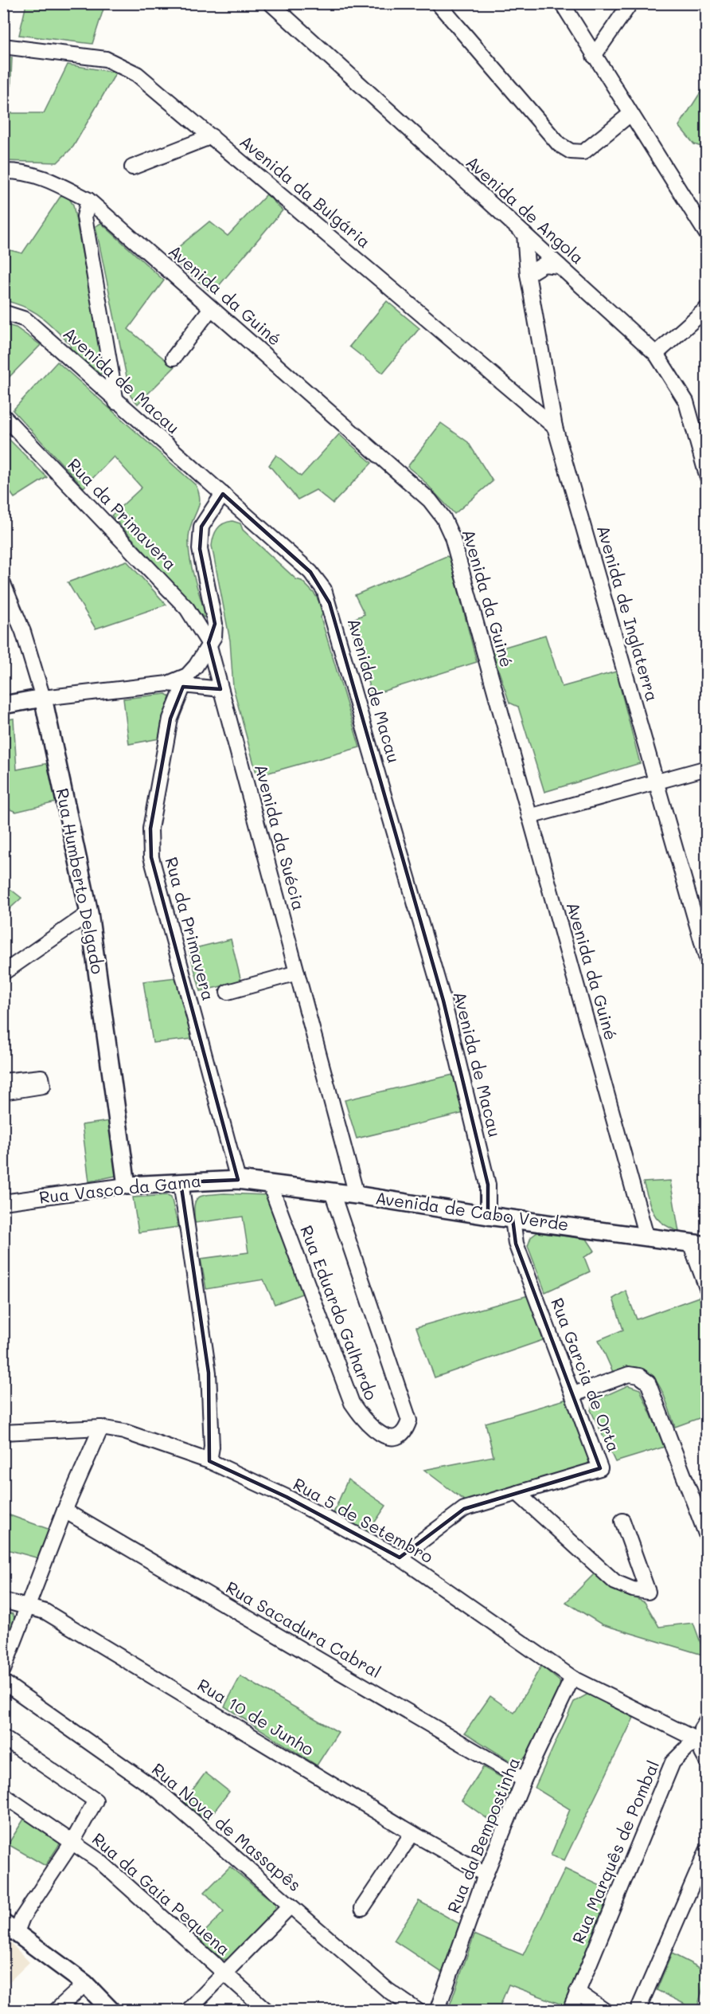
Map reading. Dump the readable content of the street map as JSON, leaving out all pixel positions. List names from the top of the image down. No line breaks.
{"streets":{"street":["Avenida da Bulgária","Avenida de Angola","Avenida da Guiné","Avenida de Macau","Rua da Primavera","Avenida de Inglaterra","Avenida da Suécia","Rua Humberto Delgado","Rua Vasco da Gama","Avenida de Cabo Verde","Rua Eduardo Galhardo","Rua Garcia de Orta","Rua 5 de Setembro","Rua Sacadura Cabral","Rua 10 de Junho","Rua Nova de Massapês","Rua da Bempostinha","Rua Marquês de Pombal","Rua da Gaia Pequena"]},"crossings":[["Avenida da Bulgária","Avenida de Inglaterra"],["Avenida de Angola","Avenida de Inglaterra"],["Avenida da Guiné","Avenida de Cabo Verde"],["Avenida de Macau","Avenida da Suécia"],["Avenida de Macau","Avenida de Cabo Verde"],["Rua da Primavera","Avenida da Suécia"],["Rua da Primavera","Rua Vasco da Gama"],["Rua da Primavera","Avenida de Cabo Verde"],["Avenida da Suécia","Avenida de Cabo Verde"],["Rua Humberto Delgado","Rua Vasco da Gama"],["Rua Vasco da Gama","Avenida de Cabo Verde"],["Avenida de Cabo Verde","Rua Eduardo Galhardo"],["Avenida de Cabo Verde","Rua Garcia de Orta"],["Rua Garcia de Orta","Rua 5 de Setembro"],["Rua 5 de Setembro","Rua da Bempostinha"],["Rua 5 de Setembro","Rua Marquês de Pombal"],["Rua Sacadura Cabral","Rua da Bempostinha"],["Rua 10 de Junho","Rua da Bempostinha"]]}
